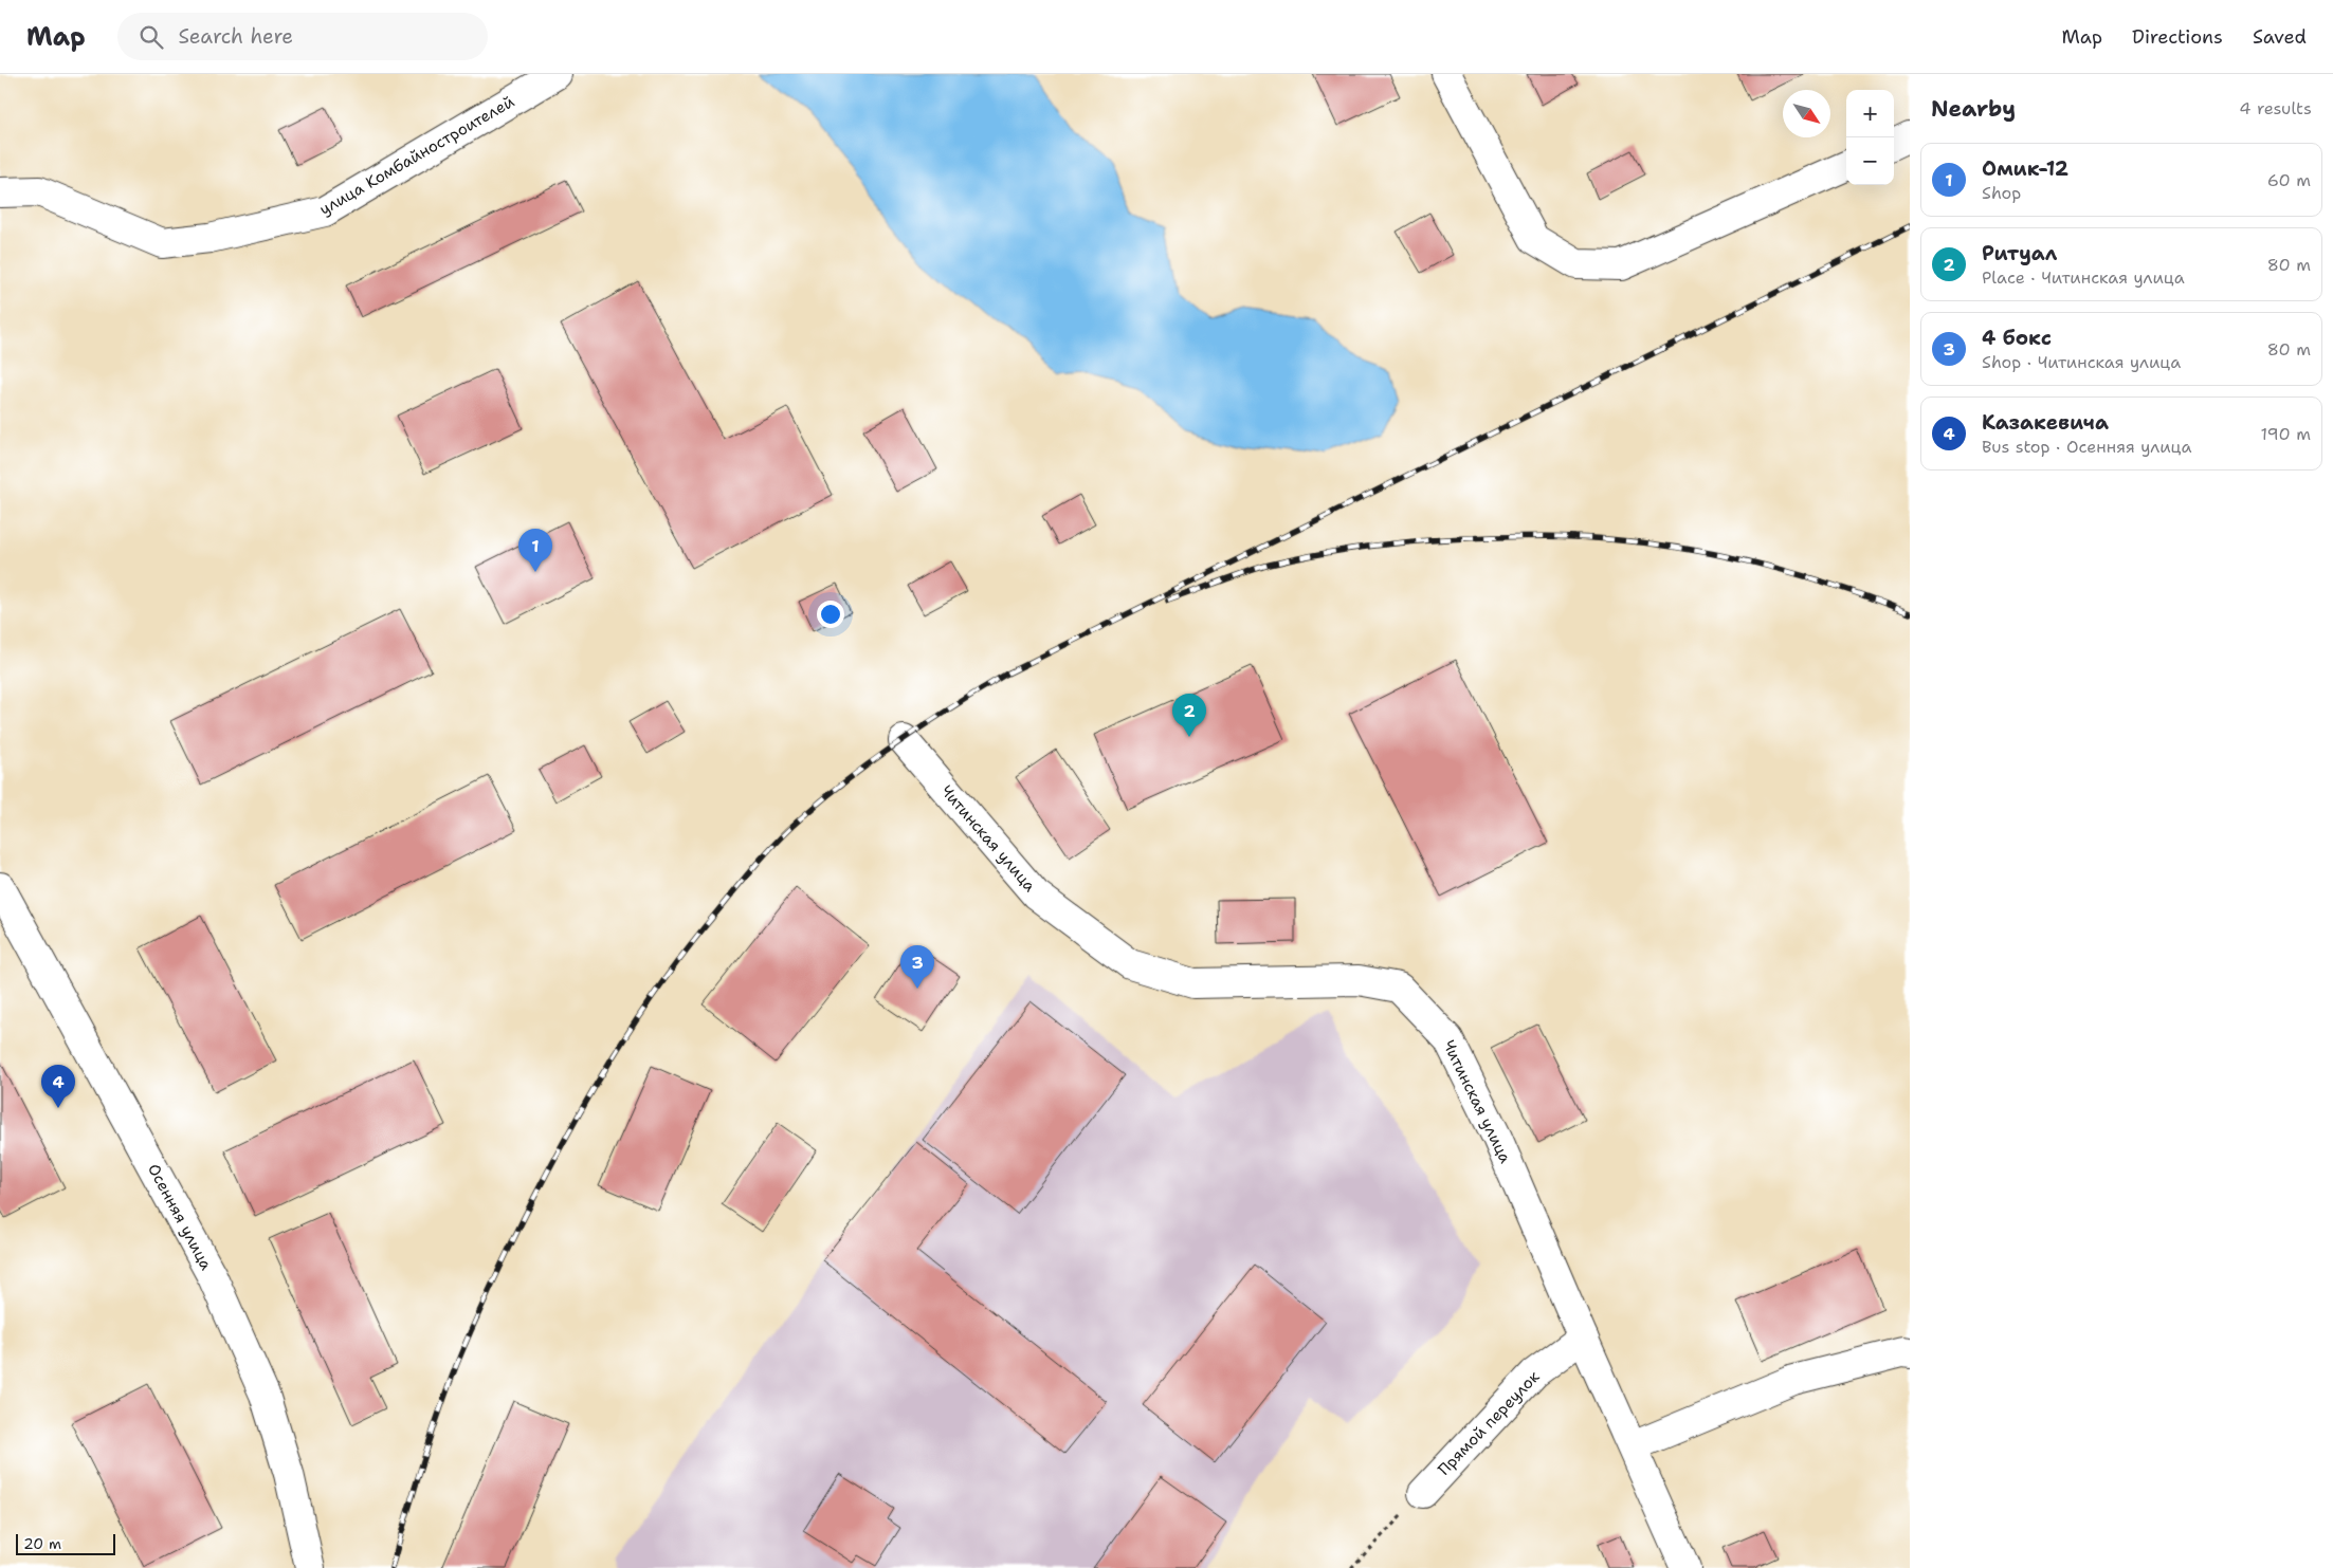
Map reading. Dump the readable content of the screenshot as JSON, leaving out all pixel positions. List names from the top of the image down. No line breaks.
{"streets":{"street":["улица Комбайностроителей","Читинская улица","Осенняя улица","Прямой переулок"]},"crossings":[["Читинская улица","Прямой переулок"]],"scale_bar":"20 m","north":"bottom right","page":{"header":"Map","search":"Search here","nav":["Map","Directions","Saved"],"heading":["Nearby","4 results"],"map_buttons":["+","−"],"list":[{"mark":"1","name":"Омик-12","note":"Shop","value":"60 m"},{"mark":"2","name":"Ритуал","note":"Place · Читинская улица","value":"80 m"},{"mark":"3","name":"4 бокс","note":"Shop · Читинская улица","value":"80 m"},{"mark":"4","name":"Казакевича","note":"Bus stop · Осенняя улица","value":"190 m"}],"pins":["1","2","3","4"],"scale":"20 m"}}
